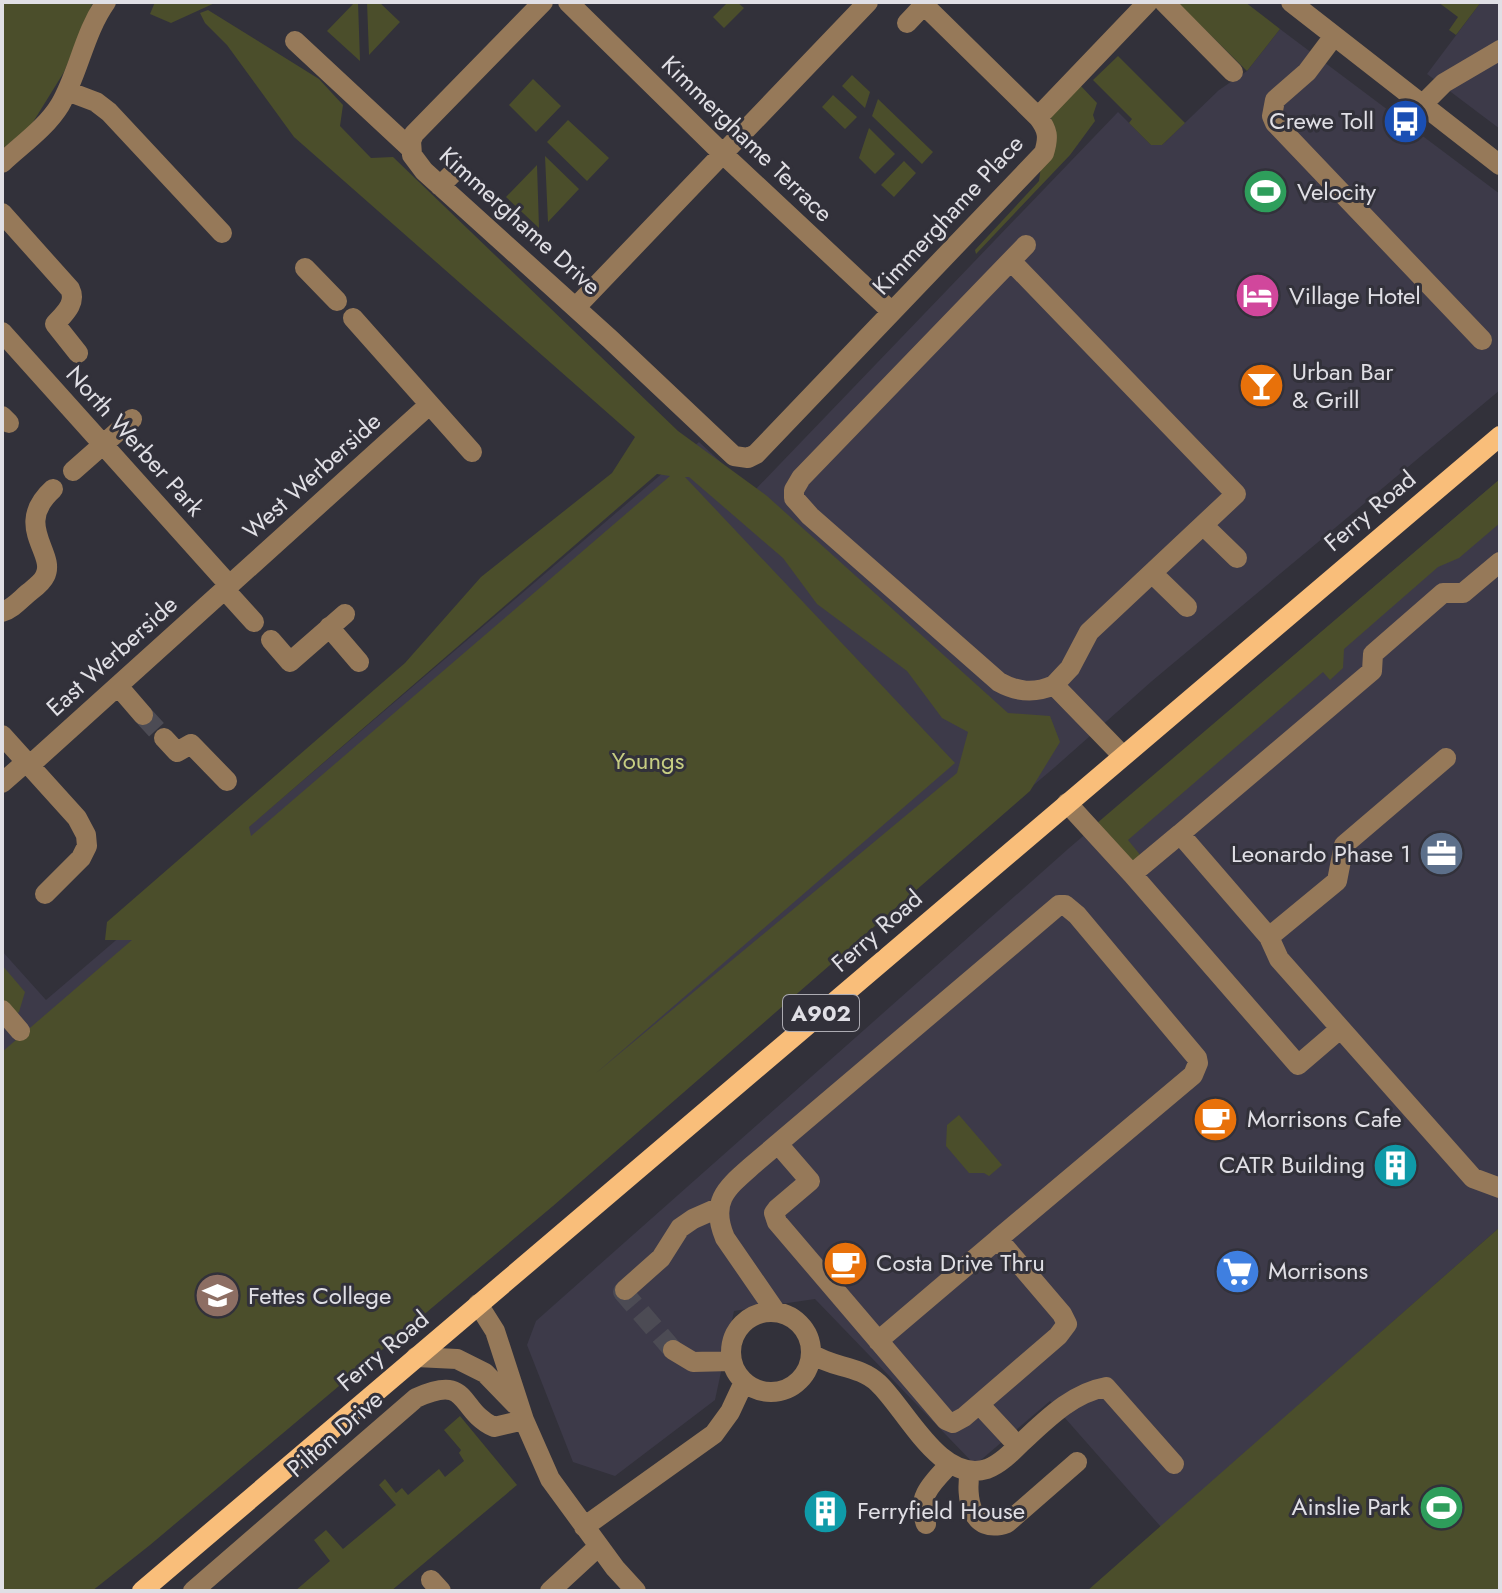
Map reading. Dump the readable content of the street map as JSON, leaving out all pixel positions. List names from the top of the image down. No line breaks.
{"streets":{"main road":["Ferry Road","A902"],"street":["Kimmerghame Terrace","Kimmerghame Place","Kimmerghame Drive","North Werber Park","West Werberside","East Werberside","Pilton Drive"]},"crossings":[["Kimmerghame Terrace","Kimmerghame Place"],["Kimmerghame Place","Kimmerghame Drive"],["North Werber Park","West Werberside"],["North Werber Park","East Werberside"],["West Werberside","East Werberside"]],"parks":["Youngs"],"places":{"bus stop":["Crewe Toll"],"sports":["Velocity","Ainslie Park"],"hotel":["Village Hotel"],"bar":["Urban Bar & Grill"],"office":["Leonardo Phase 1"],"cafe":["Morrisons Cafe","Costa Drive Thru"],"building":["CATR Building","Ferryfield House"],"supermarket":["Morrisons"],"school or university":["Fettes College"]}}
